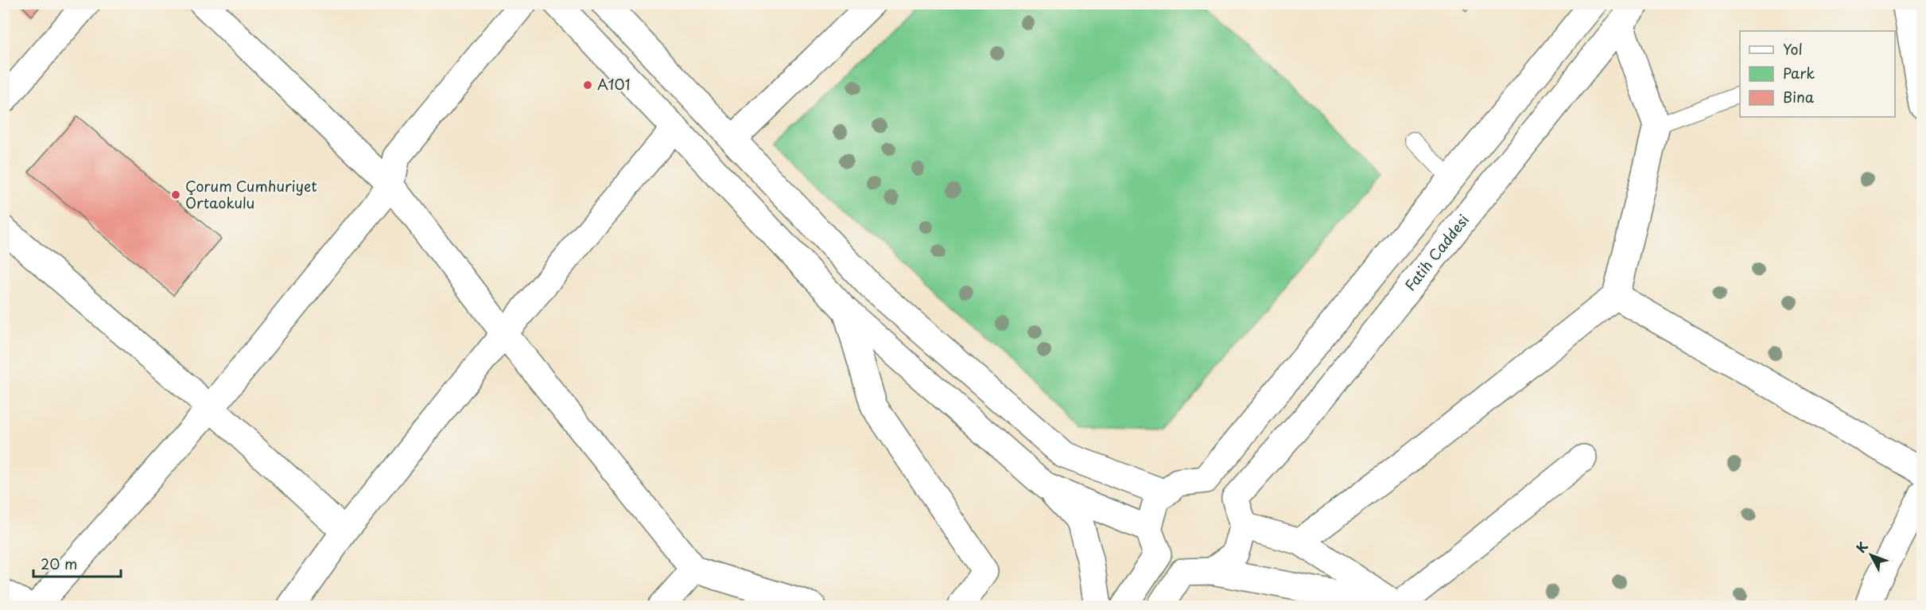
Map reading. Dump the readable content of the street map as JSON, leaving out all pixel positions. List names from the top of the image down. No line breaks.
{"streets":{"street":["Fatih Caddesi"]},"places":["A101","Çorum Cumhuriyet Ortaokulu"],"legend":["Yol","Park","Bina"],"scale_bar":"20 m","north":"top left"}
